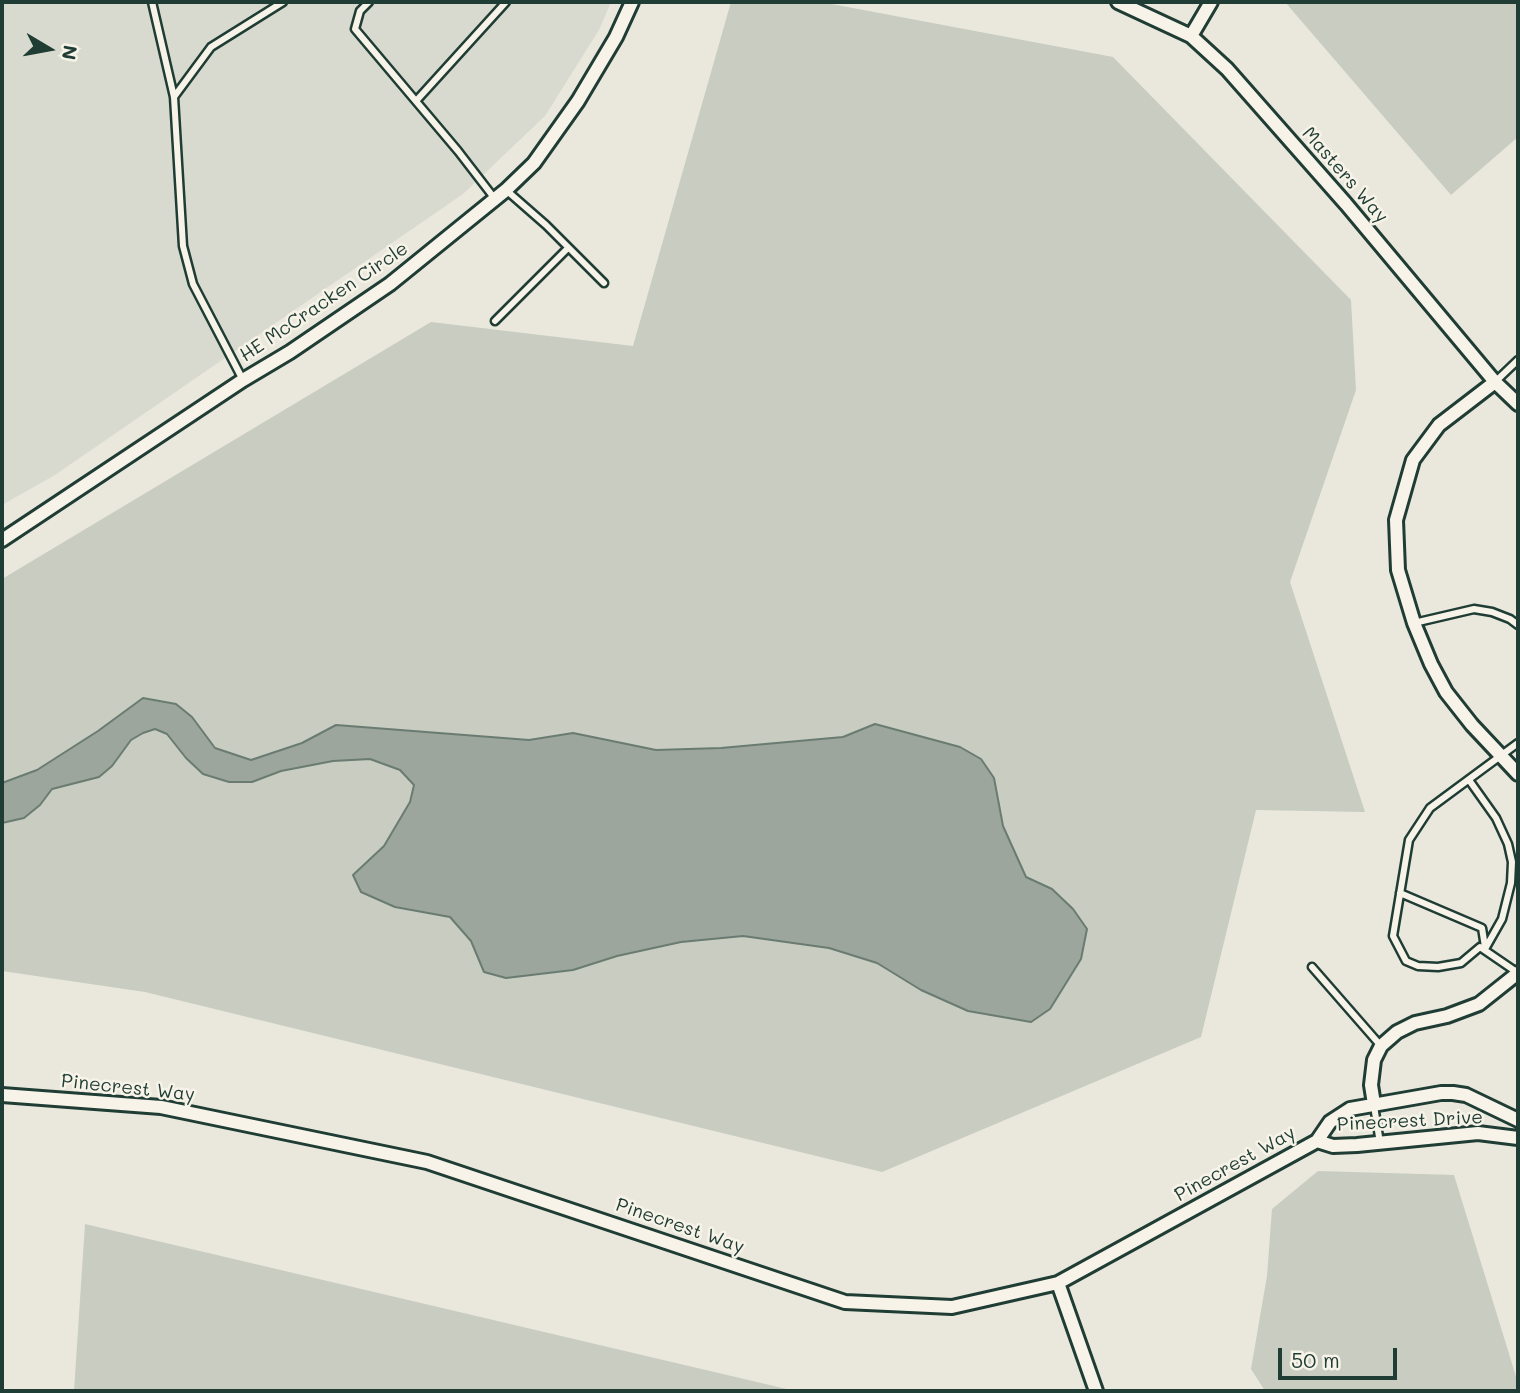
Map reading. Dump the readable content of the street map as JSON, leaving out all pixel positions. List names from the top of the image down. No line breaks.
{"streets":{"street":["Masters Way","HE McCracken Circle","Pinecrest Way","Pinecrest Drive"]},"crossings":[["Pinecrest Way","Pinecrest Drive"]],"scale_bar":"50 m","north":"right"}
